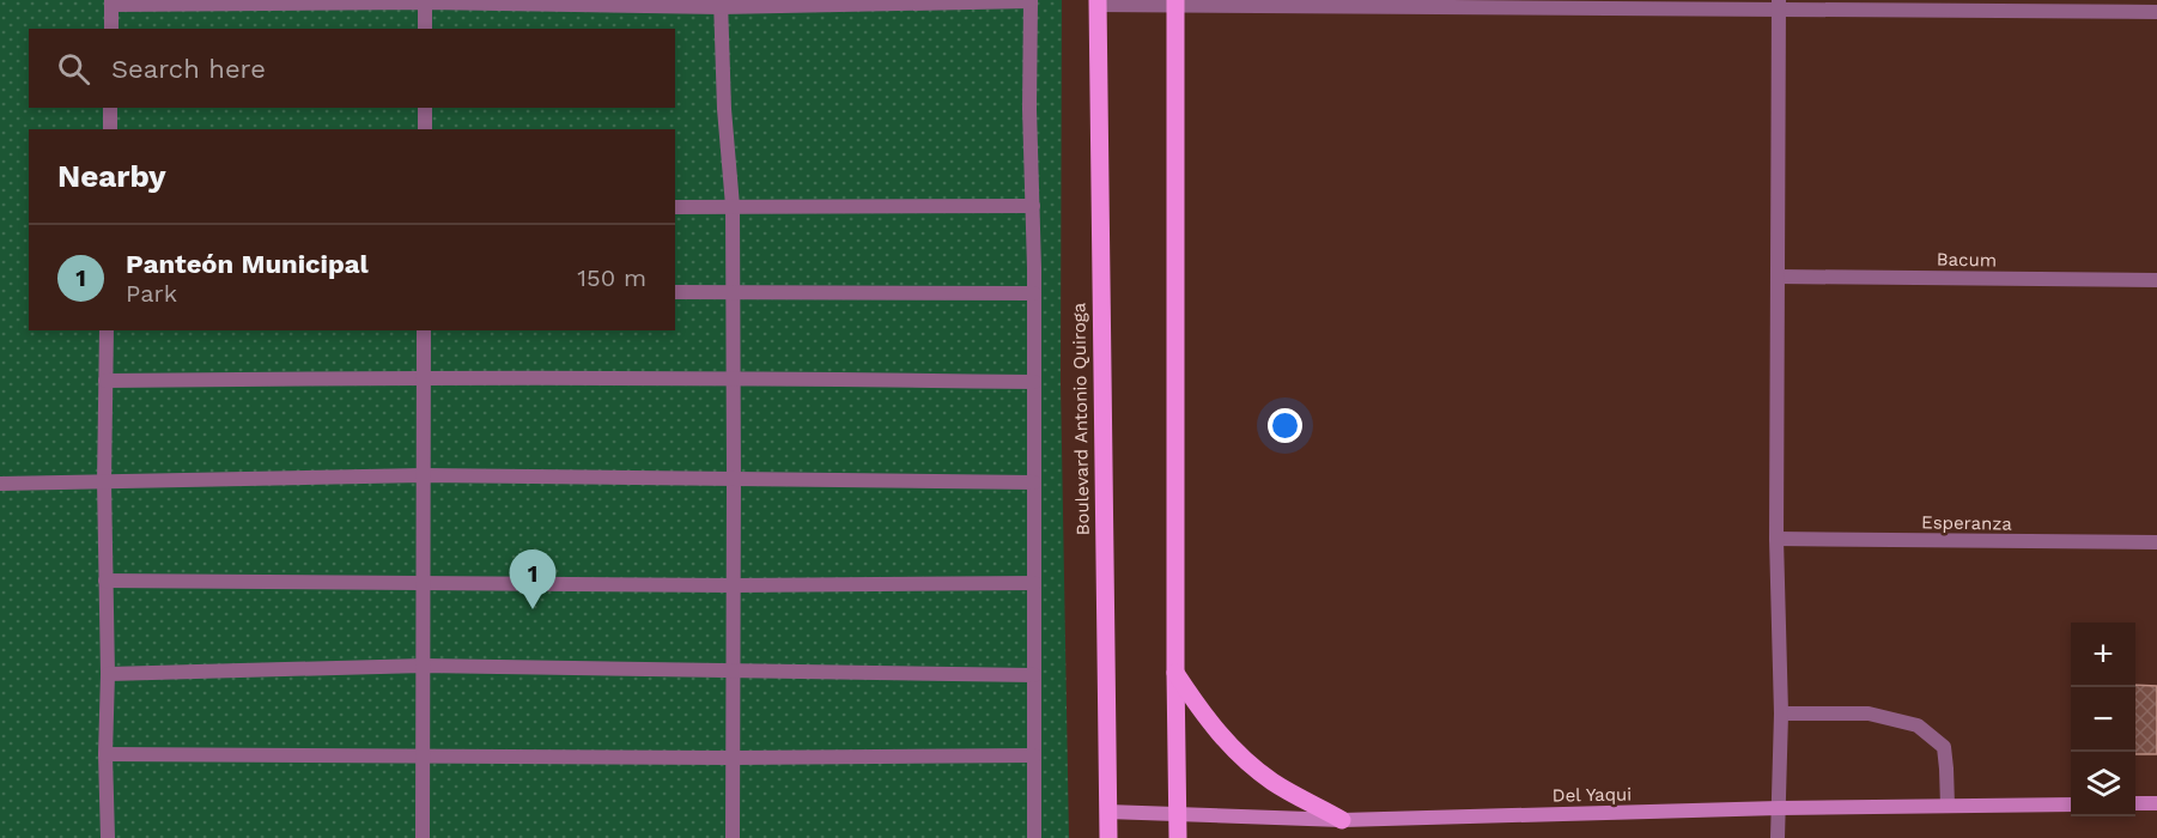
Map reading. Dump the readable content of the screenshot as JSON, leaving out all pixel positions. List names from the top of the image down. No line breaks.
{"streets":{"main road":["Boulevard Antonio Quiroga","Del Yaqui"],"street":["Bacum","Esperanza"]},"crossings":[["Boulevard Antonio Quiroga","Del Yaqui"]],"page":{"search":"Search here","heading":"Nearby","list":[{"mark":"1","name":"Panteón Municipal","note":"Park","value":"150 m"}],"pins":"1","map_buttons":["+","−"]}}
